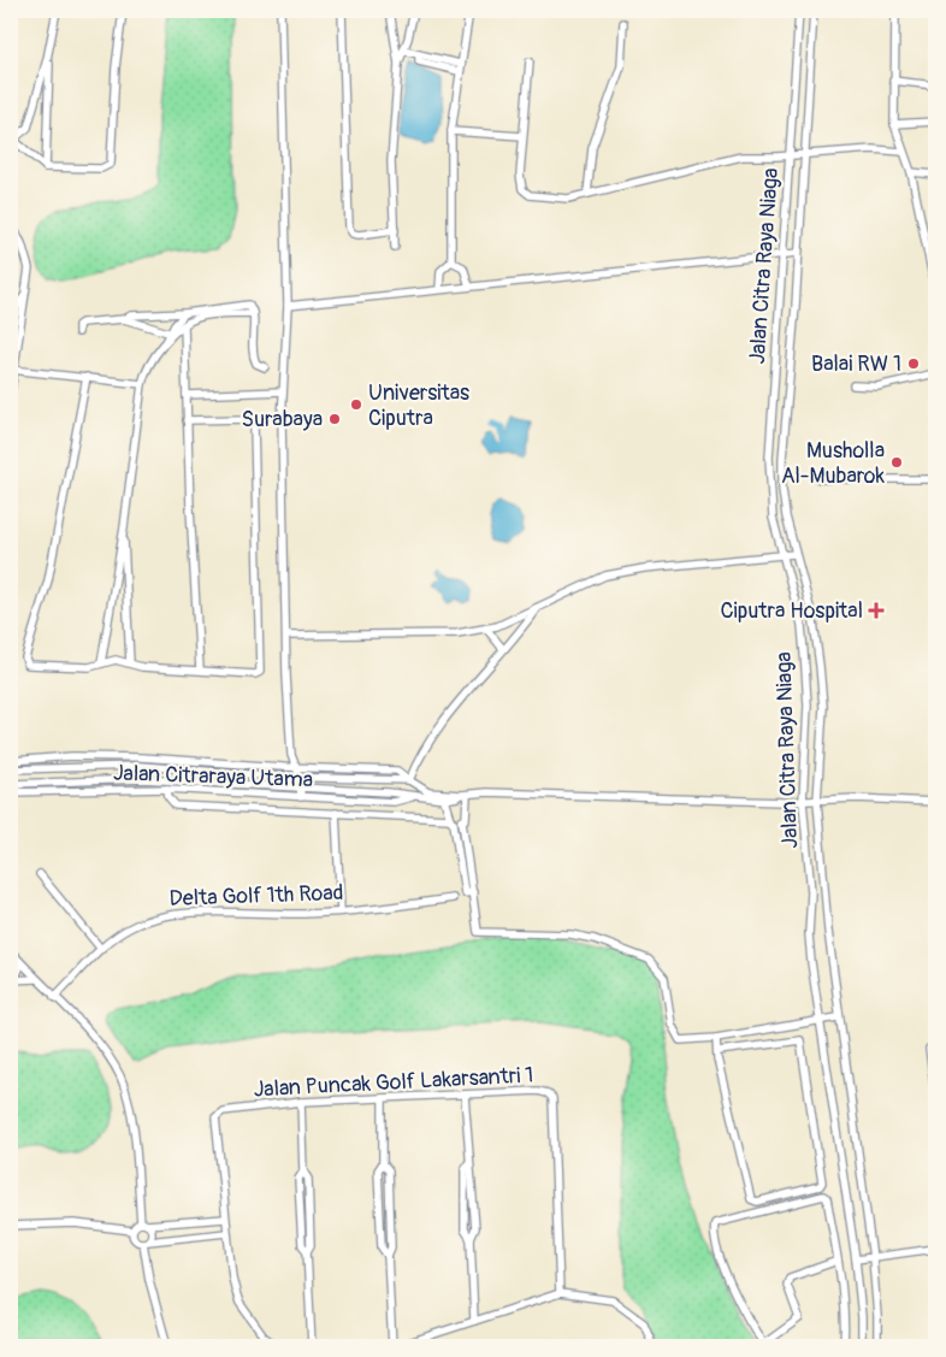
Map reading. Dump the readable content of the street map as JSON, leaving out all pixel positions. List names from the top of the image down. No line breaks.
{"streets":{"street":["Jalan Citra Raya Niaga","Jalan Citraraya Utama","Delta Golf 1th Road","Jalan Puncak Golf Lakarsantri 1"]},"crossings":[["Jalan Citra Raya Niaga","Jalan Citraraya Utama"]],"places":{"other":["Balai RW 1","Universitas Ciputra","Surabaya","Musholla Al-Mubarok"],"health":["Ciputra Hospital"]}}
